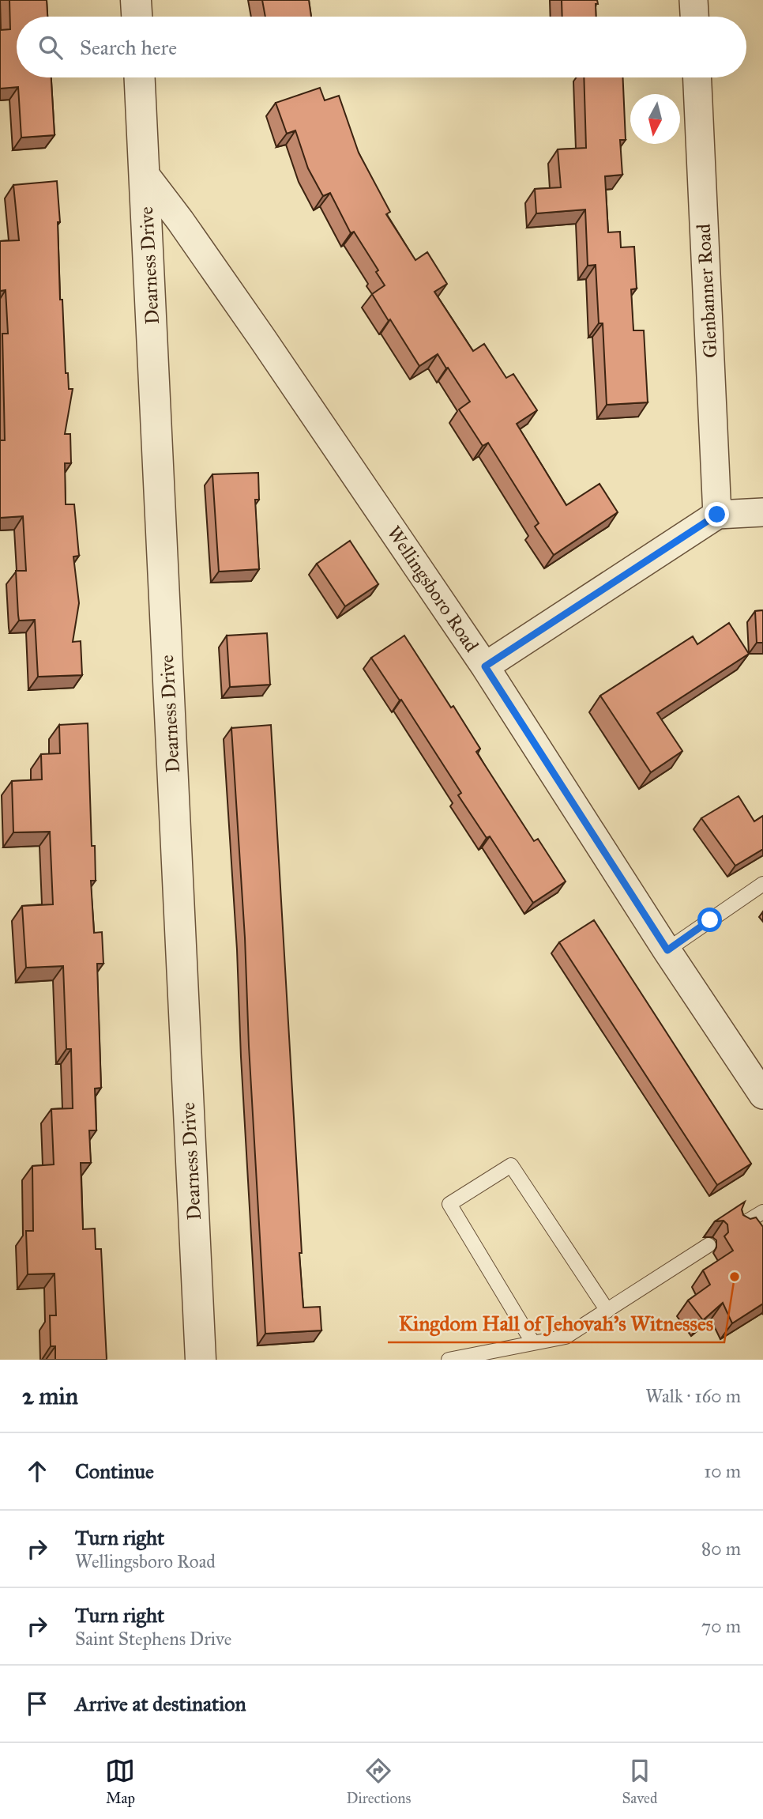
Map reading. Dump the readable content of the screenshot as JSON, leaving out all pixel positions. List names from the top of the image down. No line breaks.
{"streets":{"street":["Dearness Drive","Glenbanner Road","Wellingsboro Road"]},"crossings":[["Dearness Drive","Wellingsboro Road"]],"places":["Kingdom Hall of Jehovah's Witnesses"],"north":"bottom","page":{"search":"Search here","heading":["2 min","Walk · 160 m"],"list":[["Continue","10 m"],["Turn right","Wellingsboro Road","80 m"],["Turn right","Saint Stephens Drive","70 m"],"Arrive at destination"],"nav":["Map","Directions","Saved"]}}
